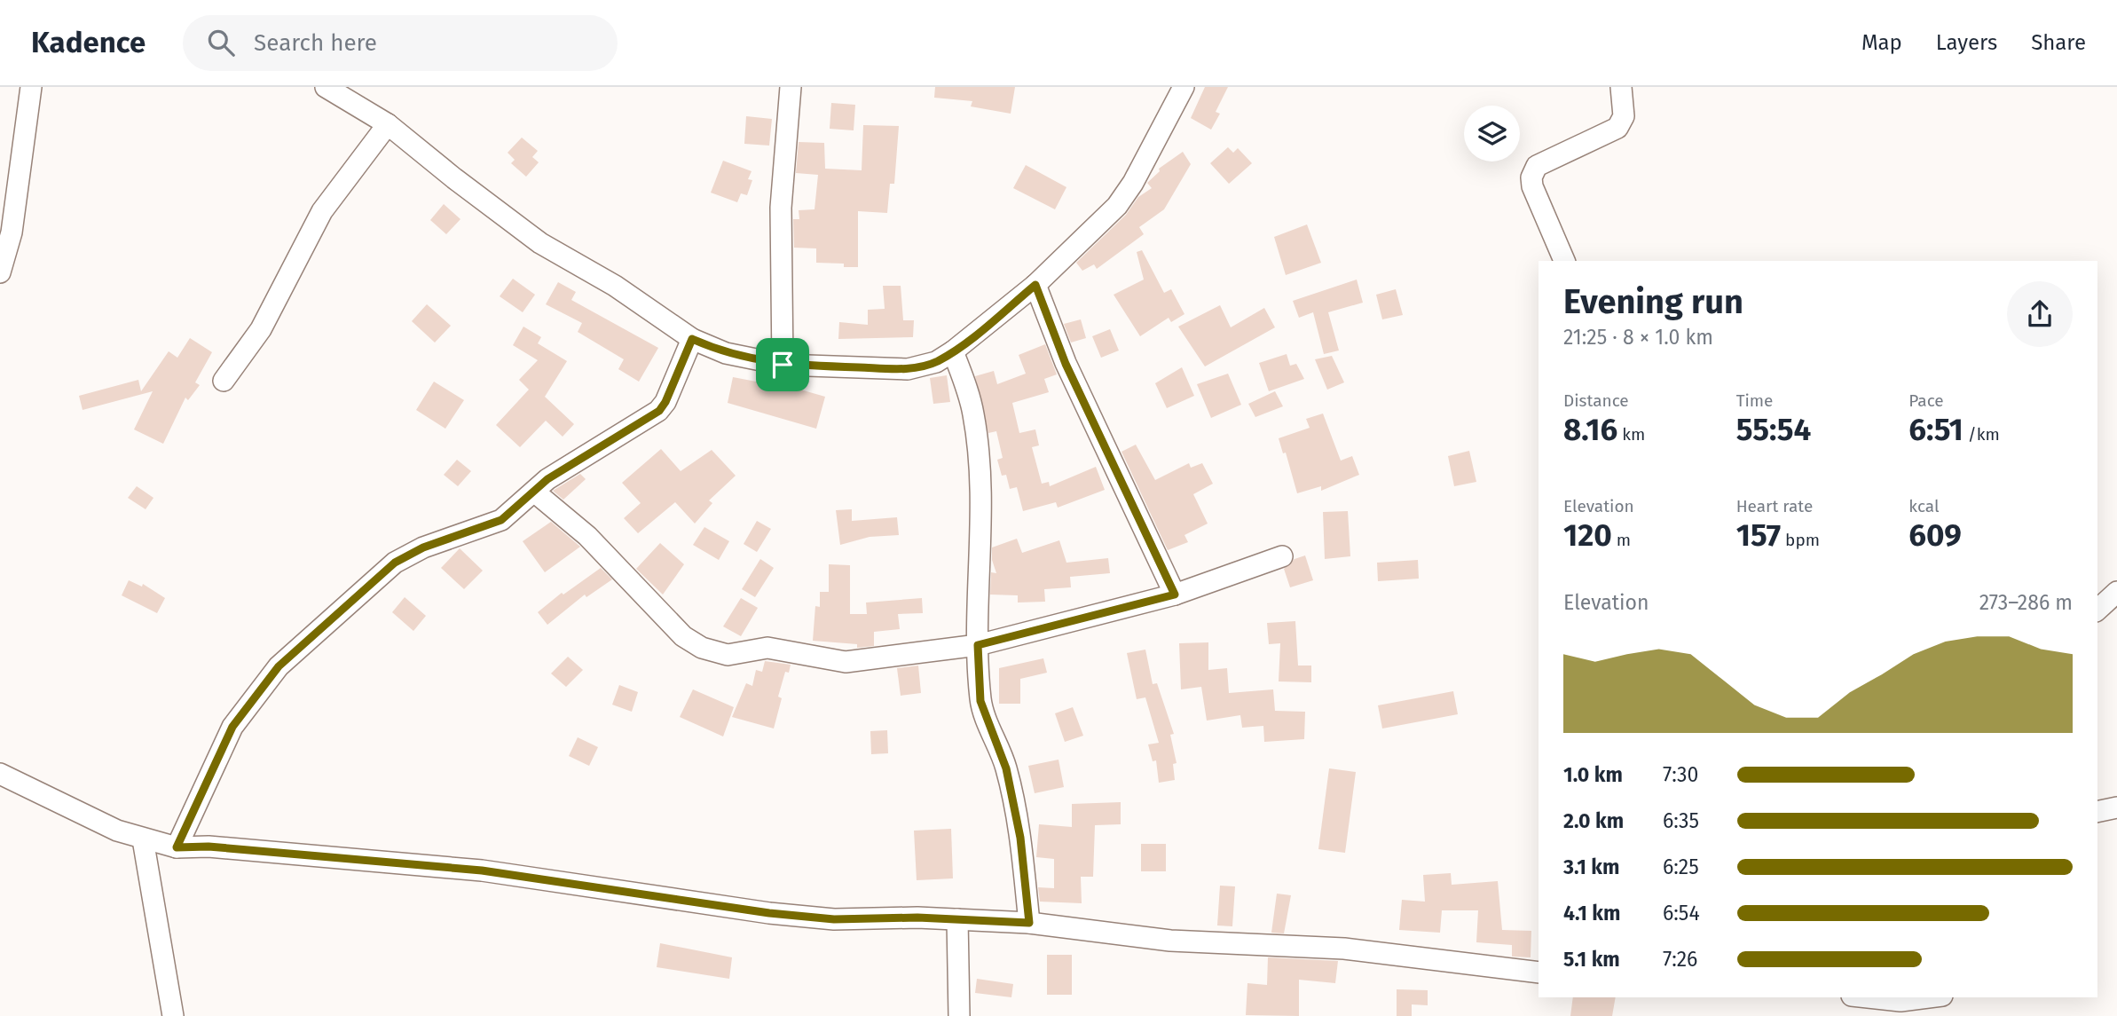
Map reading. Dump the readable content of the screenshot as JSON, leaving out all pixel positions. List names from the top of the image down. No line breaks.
{"page":{"header":"Kadence","search":"Search here","nav":["Map","Layers","Share"],"heading":["Evening run","21:25 · 8 × 1.0 km"],"stats":[["Distance","8.16 km"],["Time","55:54"],["Pace","6:51 /km"],["Elevation","120 m"],["Heart rate","157 bpm"],["kcal","609"]],"chart":["Elevation","273–286 m"],"list":[{"name":"1.0 km","note":"7:30"},{"name":"2.0 km","note":"6:35"},{"name":"3.1 km","note":"6:25"},{"name":"4.1 km","note":"6:54"},{"name":"5.1 km","note":"7:26"}]}}
